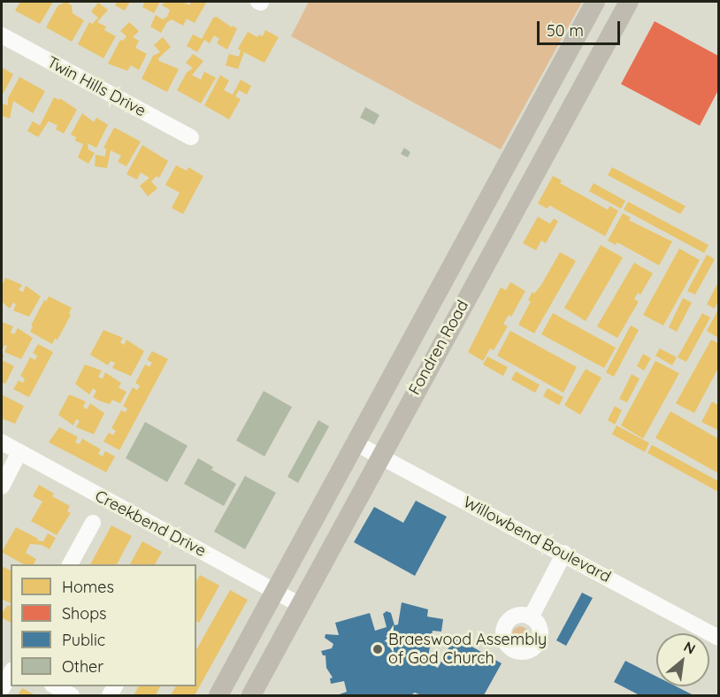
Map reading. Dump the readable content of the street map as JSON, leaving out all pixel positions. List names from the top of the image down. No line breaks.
{"streets":{"main road":["Fondren Road"],"street":["Twin Hills Drive","Creekbend Drive","Willowbend Boulevard"]},"crossings":[["Fondren Road","Creekbend Drive"],["Fondren Road","Willowbend Boulevard"]],"places":["Braeswood Assembly of God Church"],"legend":["Homes","Shops","Public","Other"],"scale_bar":"50 m","north":"top right"}
